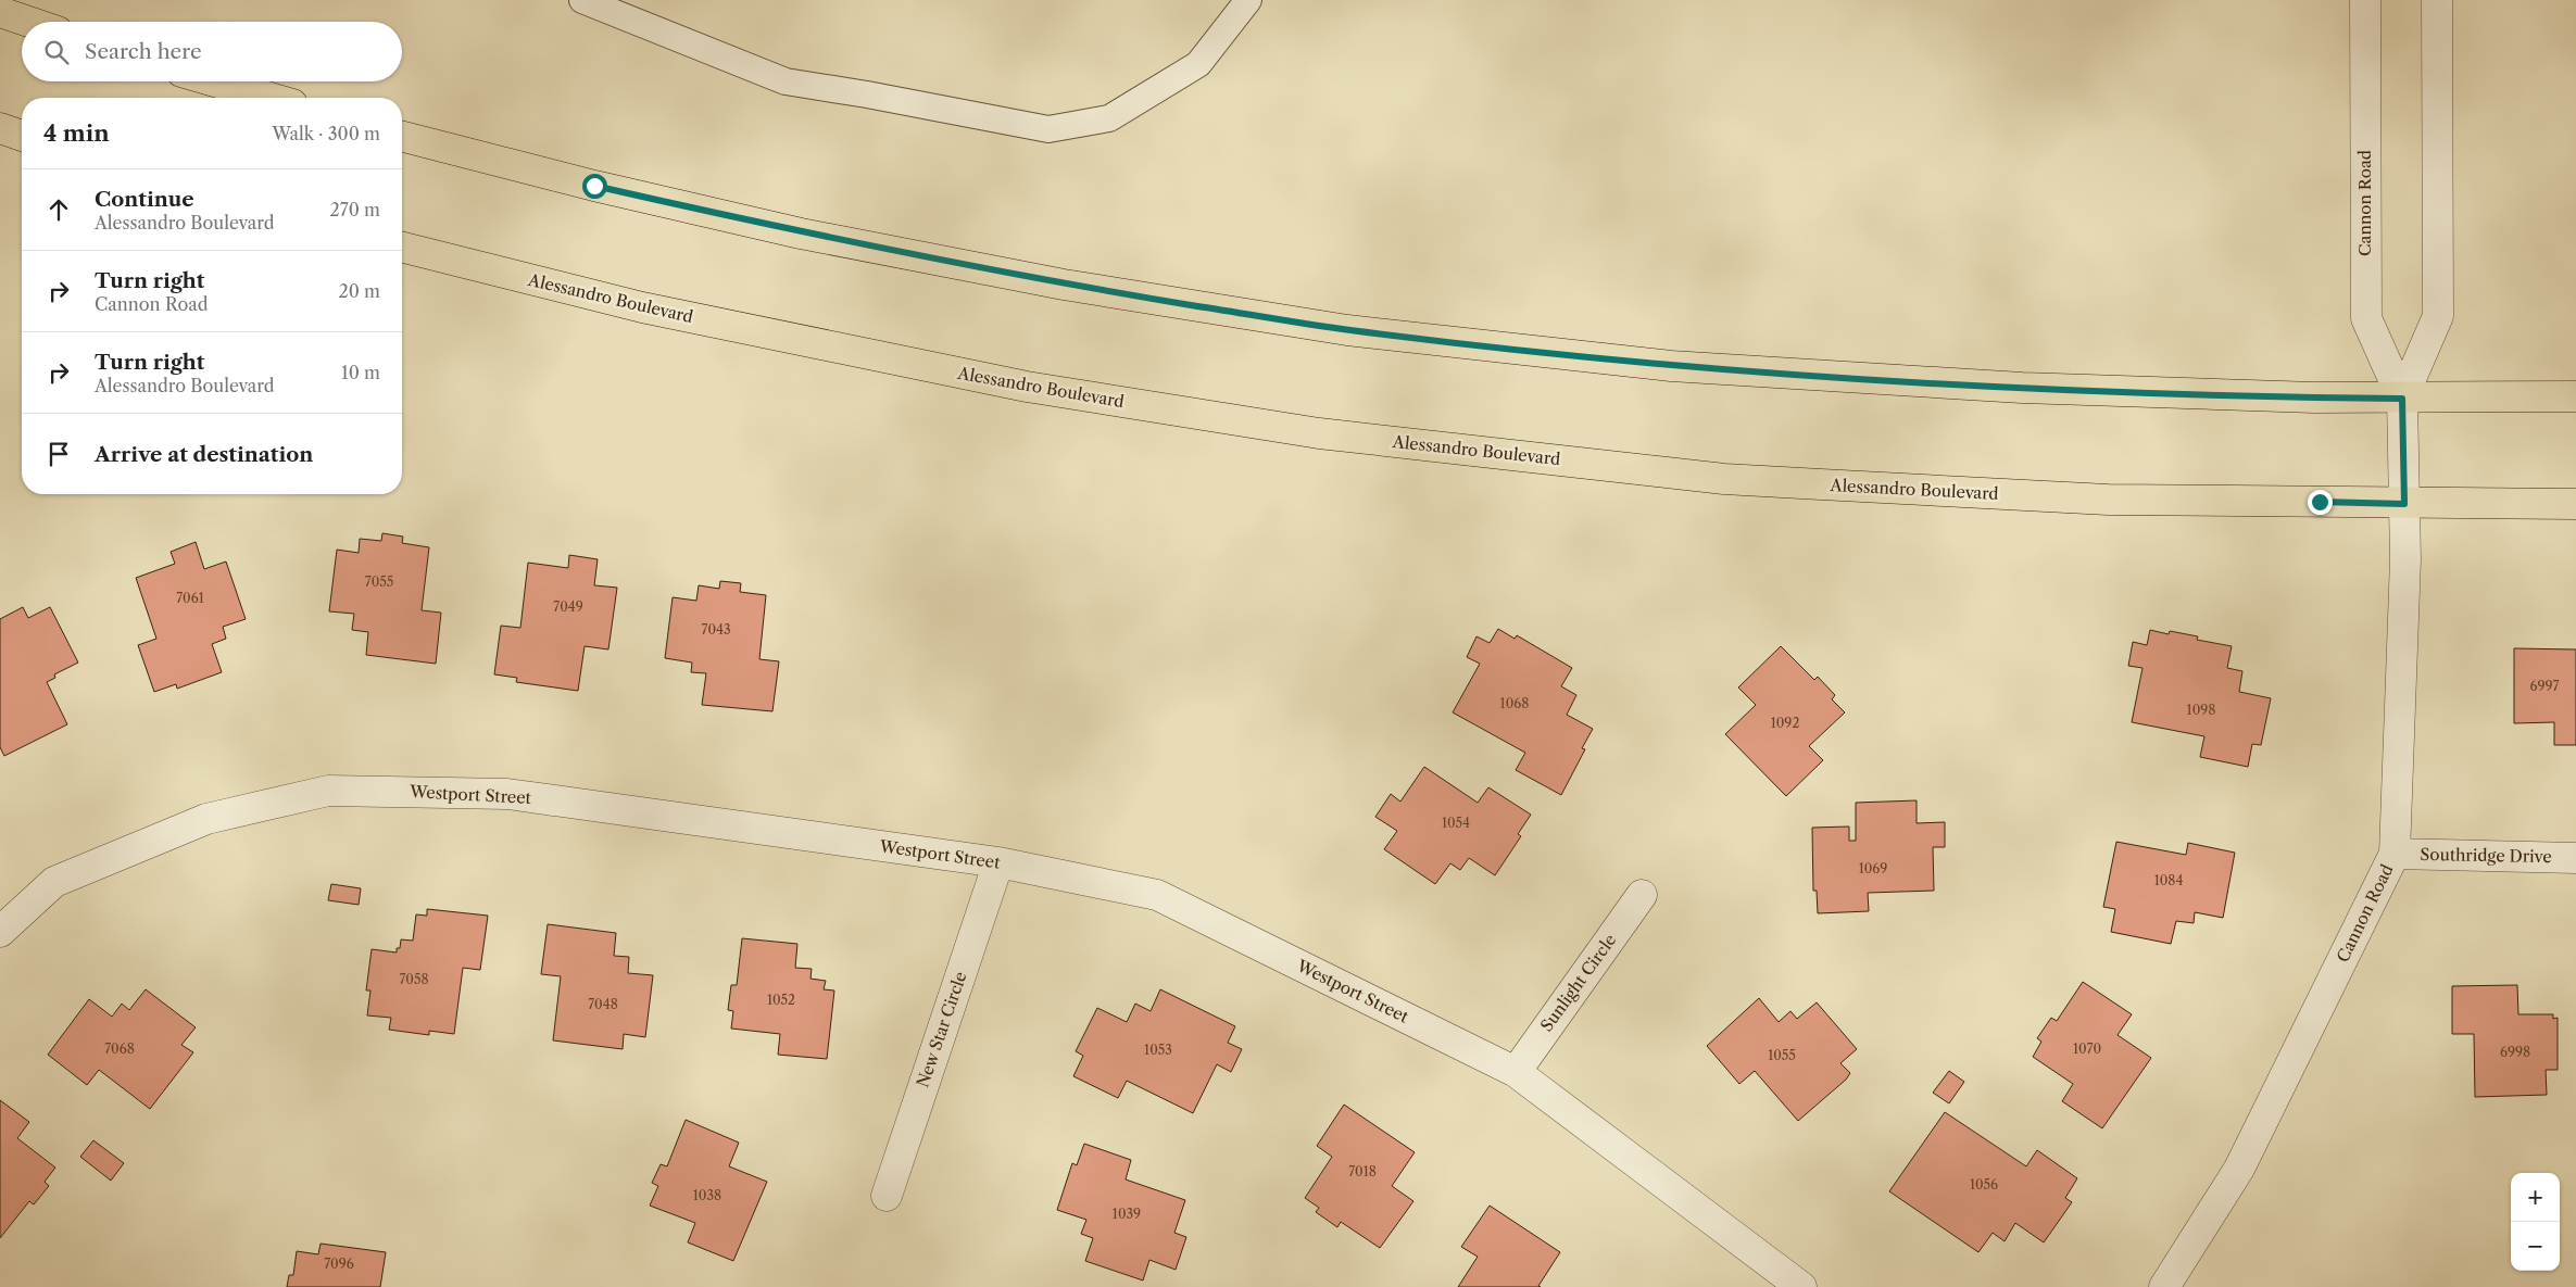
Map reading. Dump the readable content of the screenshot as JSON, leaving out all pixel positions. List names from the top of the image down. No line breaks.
{"streets":{"main road":["Alessandro Boulevard"],"street":["Cannon Road","Westport Street","Southridge Drive","Sunlight Circle","New Star Circle"]},"crossings":[["Cannon Road","Alessandro Boulevard"],["Cannon Road","Southridge Drive"],["Westport Street","Sunlight Circle"],["Westport Street","New Star Circle"]],"house_numbers":["7055","7061","7049","7043","6997","1068","1098","1092","1054","1069","1084","7058","1052","7048","7068","1070","1053","6998","1055","7018","1056","1038","1039","7096"],"page":{"search":"Search here","heading":["4 min","Walk · 300 m"],"list":[["Continue","Alessandro Boulevard","270 m"],["Turn right","Cannon Road","20 m"],["Turn right","Alessandro Boulevard","10 m"],"Arrive at destination"],"map_buttons":["+","−"]}}
